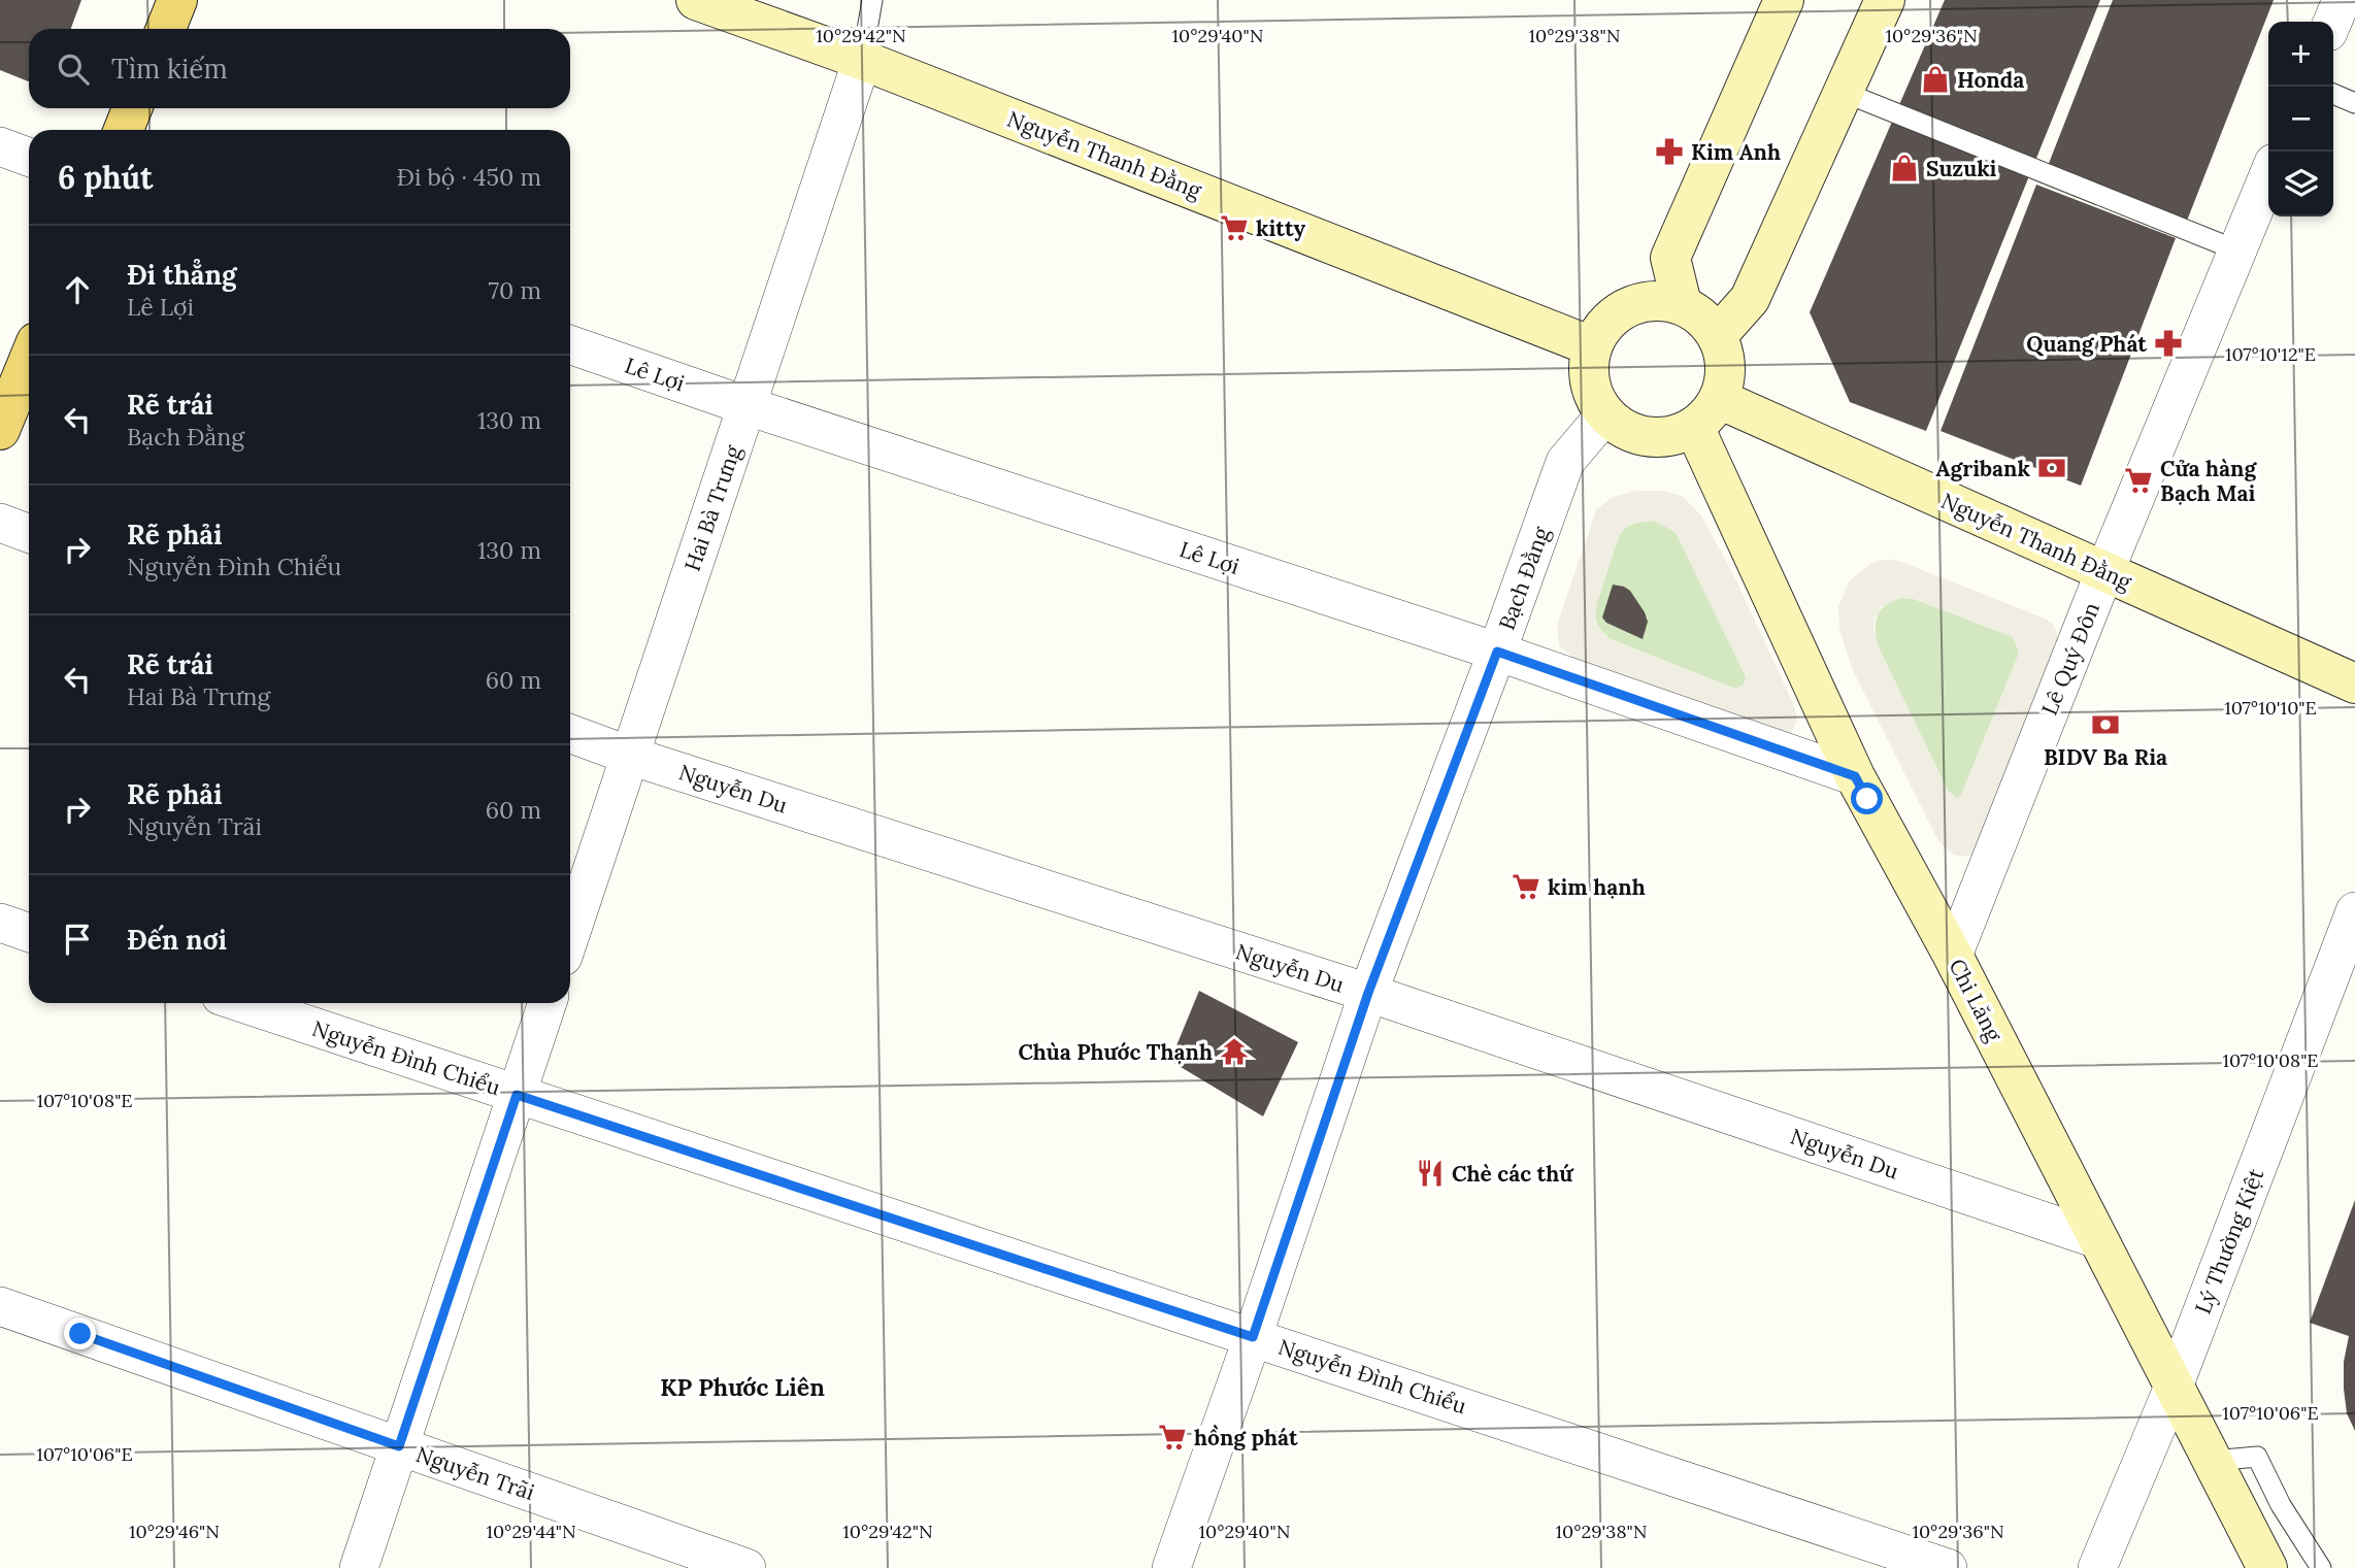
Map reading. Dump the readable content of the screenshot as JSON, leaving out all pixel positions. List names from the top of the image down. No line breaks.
{"streets":{"main road":["Nguyễn Thanh Đằng","Chi Lăng"],"street":["Lê Lợi","Hai Bà Trưng","Bạch Đằng","Lê Quý Đôn","Nguyễn Du","Nguyễn Đình Chiểu","Lý Thường Kiệt","Nguyễn Trãi"]},"crossings":[["Nguyễn Thanh Đằng","Hai Bà Trưng"],["Nguyễn Thanh Đằng","Bạch Đằng"],["Nguyễn Thanh Đằng","Lê Quý Đôn"],["Nguyễn Thanh Đằng","Chi Lăng"],["Lê Lợi","Hai Bà Trưng"],["Lê Lợi","Bạch Đằng"],["Lê Lợi","Chi Lăng"],["Hai Bà Trưng","Nguyễn Du"],["Bạch Đằng","Nguyễn Du"],["Bạch Đằng","Chi Lăng"],["Bạch Đằng","Nguyễn Đình Chiểu"],["Lê Quý Đôn","Chi Lăng"],["Nguyễn Du","Chi Lăng"],["Chi Lăng","Lý Thường Kiệt"]],"districts":["KP Phước Liên"],"places":{"shop":["Honda","Suzuki"],"pharmacy":["Kim Anh","Quang Phát"],"supermarket":["kitty","Cửa hàng Bạch Mai","kim hạnh","hồng phát"],"bank":["Agribank","BIDV Ba Ria"],"temple":["Chùa Phước Thạnh"],"restaurant":["Chè các thứ"]},"page":{"map_buttons":["+","−"],"search":"Tìm kiếm","heading":["6 phút","Đi bộ · 450 m"],"list":[["Đi thẳng","Lê Lợi","70 m"],["Rẽ trái","Bạch Đằng","130 m"],["Rẽ phải","Nguyễn Đình Chiểu","130 m"],["Rẽ trái","Hai Bà Trưng","60 m"],["Rẽ phải","Nguyễn Trãi","60 m"],"Đến nơi"]},"coordinates":["10°29'42\"N","10°29'40\"N","10°29'38\"N","10°29'36\"N","107°10'12\"E","107°10'10\"E","107°10'08\"E","107°10'06\"E","10°29'46\"N","10°29'44\"N"]}
